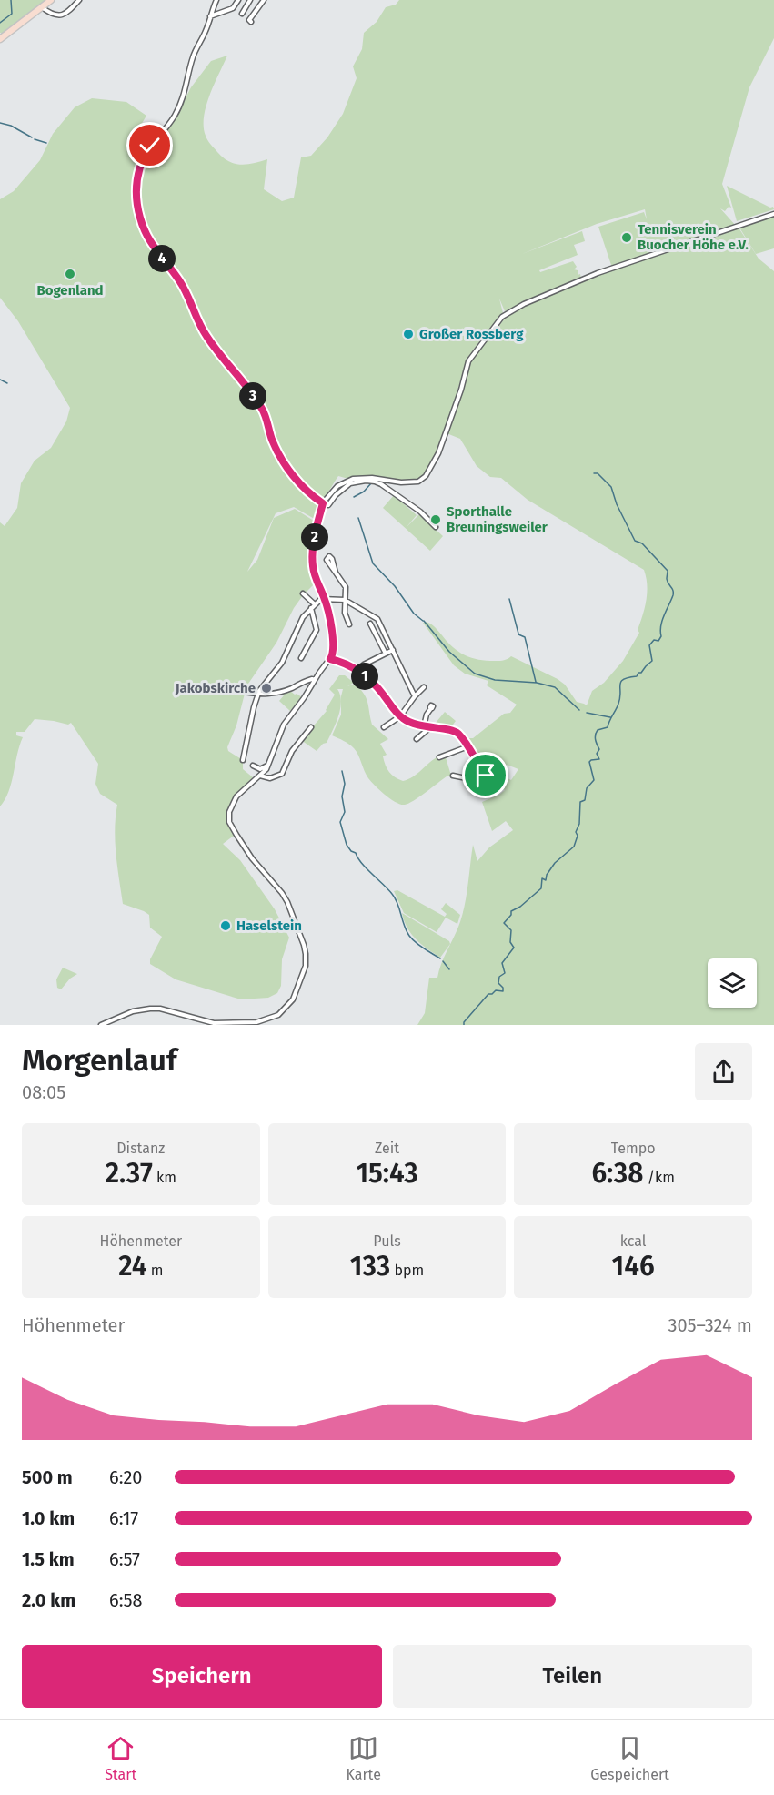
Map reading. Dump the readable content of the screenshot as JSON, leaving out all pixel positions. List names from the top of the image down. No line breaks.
{"places":["Tennisverein Buocher Höhe e.V.","Bogenland","Großer Rossberg","Sporthalle Breuningsweiler","Jakobskirche","Haselstein"],"page":{"pins":["4","3","2","1"],"heading":["Morgenlauf","08:05"],"stats":[["Distanz","2.37 km"],["Zeit","15:43"],["Tempo","6:38 /km"],["Höhenmeter","24 m"],["Puls","133 bpm"],["kcal","146"]],"chart":["Höhenmeter","305–324 m"],"list":[{"name":"500 m","note":"6:20"},{"name":"1.0 km","note":"6:17"},{"name":"1.5 km","note":"6:57"},{"name":"2.0 km","note":"6:58"}],"buttons":["Speichern","Teilen"],"tabs":["Start","Karte","Gespeichert"]}}
